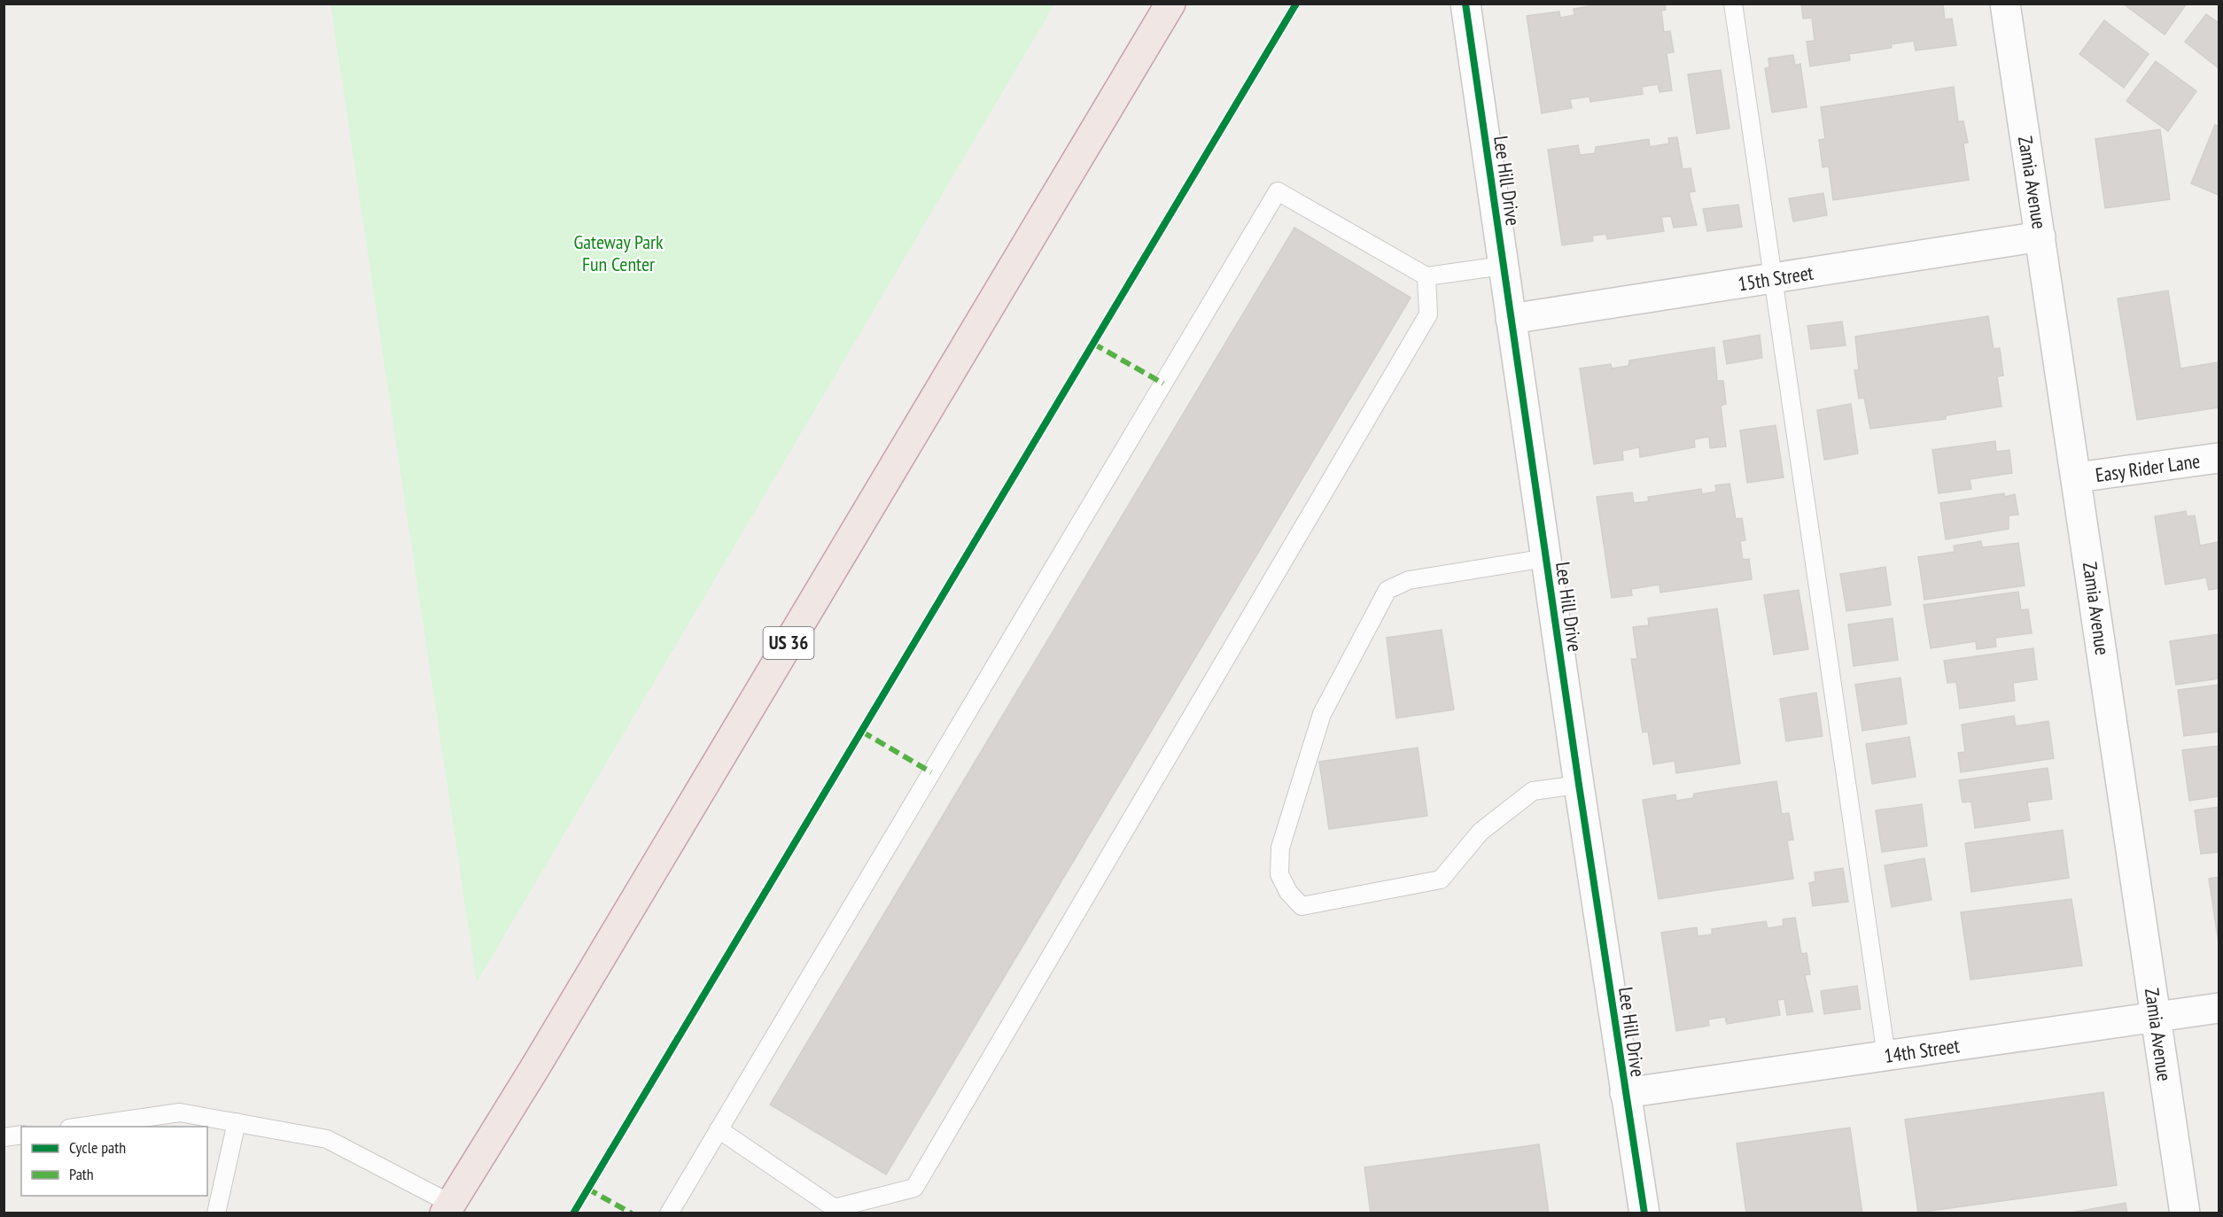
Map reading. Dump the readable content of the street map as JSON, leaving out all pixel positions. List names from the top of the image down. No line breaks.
{"streets":{"highway":["US 36"],"street":["Lee Hill Drive","Zamia Avenue","15th Street","Easy Rider Lane","14th Street"]},"crossings":[["Lee Hill Drive","15th Street"],["Lee Hill Drive","14th Street"],["Zamia Avenue","15th Street"],["Zamia Avenue","Easy Rider Lane"],["Zamia Avenue","14th Street"]],"parks":["Gateway Park Fun Center"],"legend":["Cycle path","Path"]}
